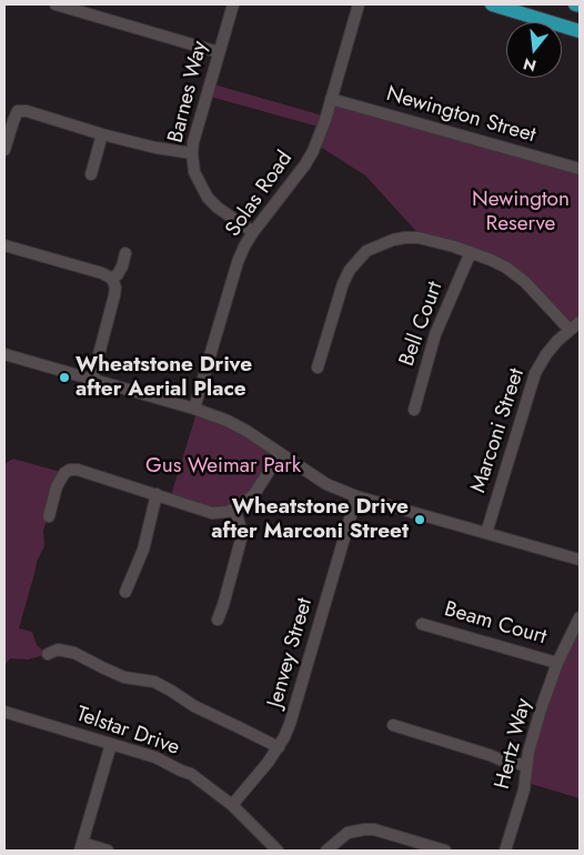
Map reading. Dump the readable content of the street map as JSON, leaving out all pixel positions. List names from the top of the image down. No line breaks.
{"streets":{"street":["Barnes Way","Newington Street","Solas Road","Bell Court","Marconi Street","Beam Court","Jenvey Street","Telstar Drive","Hertz Way"]},"crossings":[["Barnes Way","Solas Road"],["Newington Street","Solas Road"],["Beam Court","Hertz Way"],["Jenvey Street","Telstar Drive"]],"parks":["Newington Reserve","Gus Weimar Park"],"places":["Wheatstone Drive after Aerial Place","Wheatstone Drive after Marconi Street"],"north":"bottom"}
